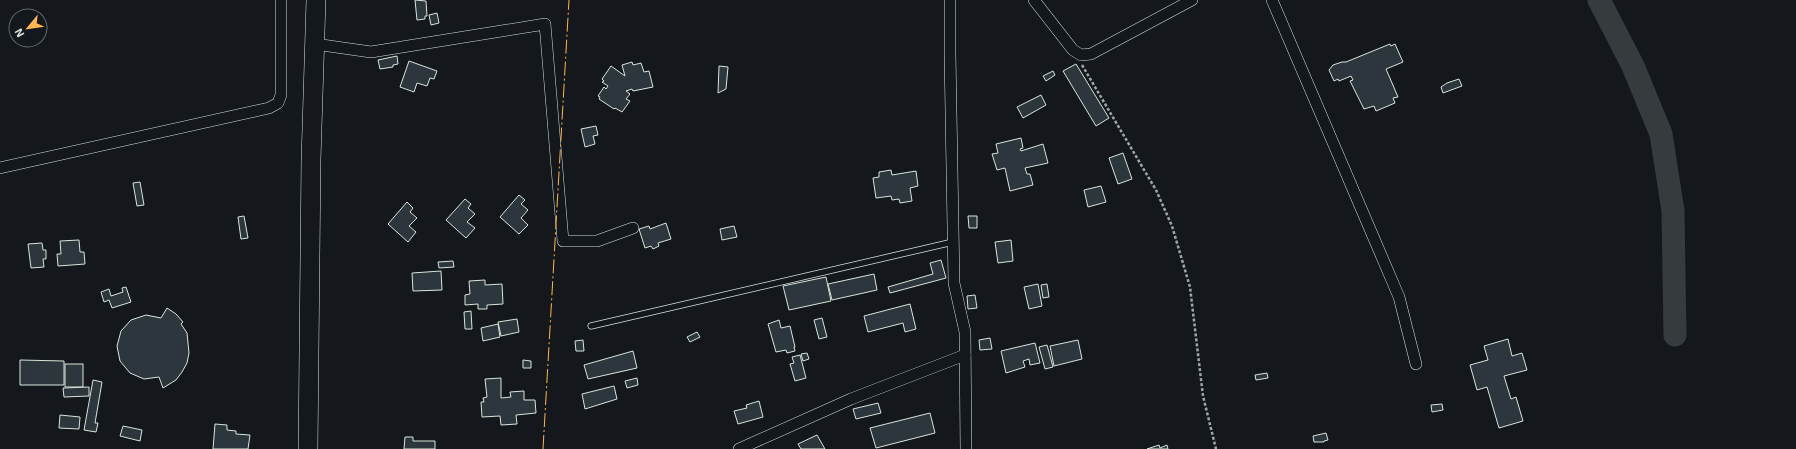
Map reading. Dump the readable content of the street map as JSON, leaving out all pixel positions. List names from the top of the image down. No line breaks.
{"north":"bottom left"}
